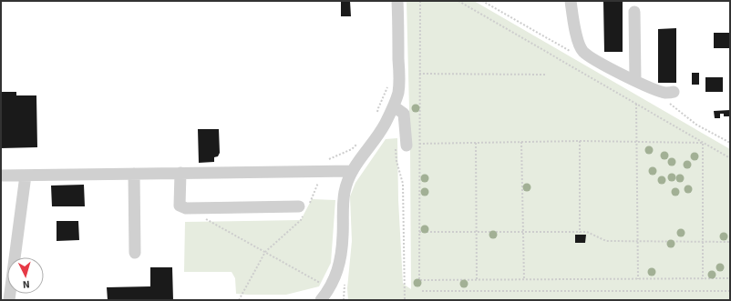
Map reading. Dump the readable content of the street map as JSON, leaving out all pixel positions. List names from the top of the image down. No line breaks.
{"north":"bottom"}
